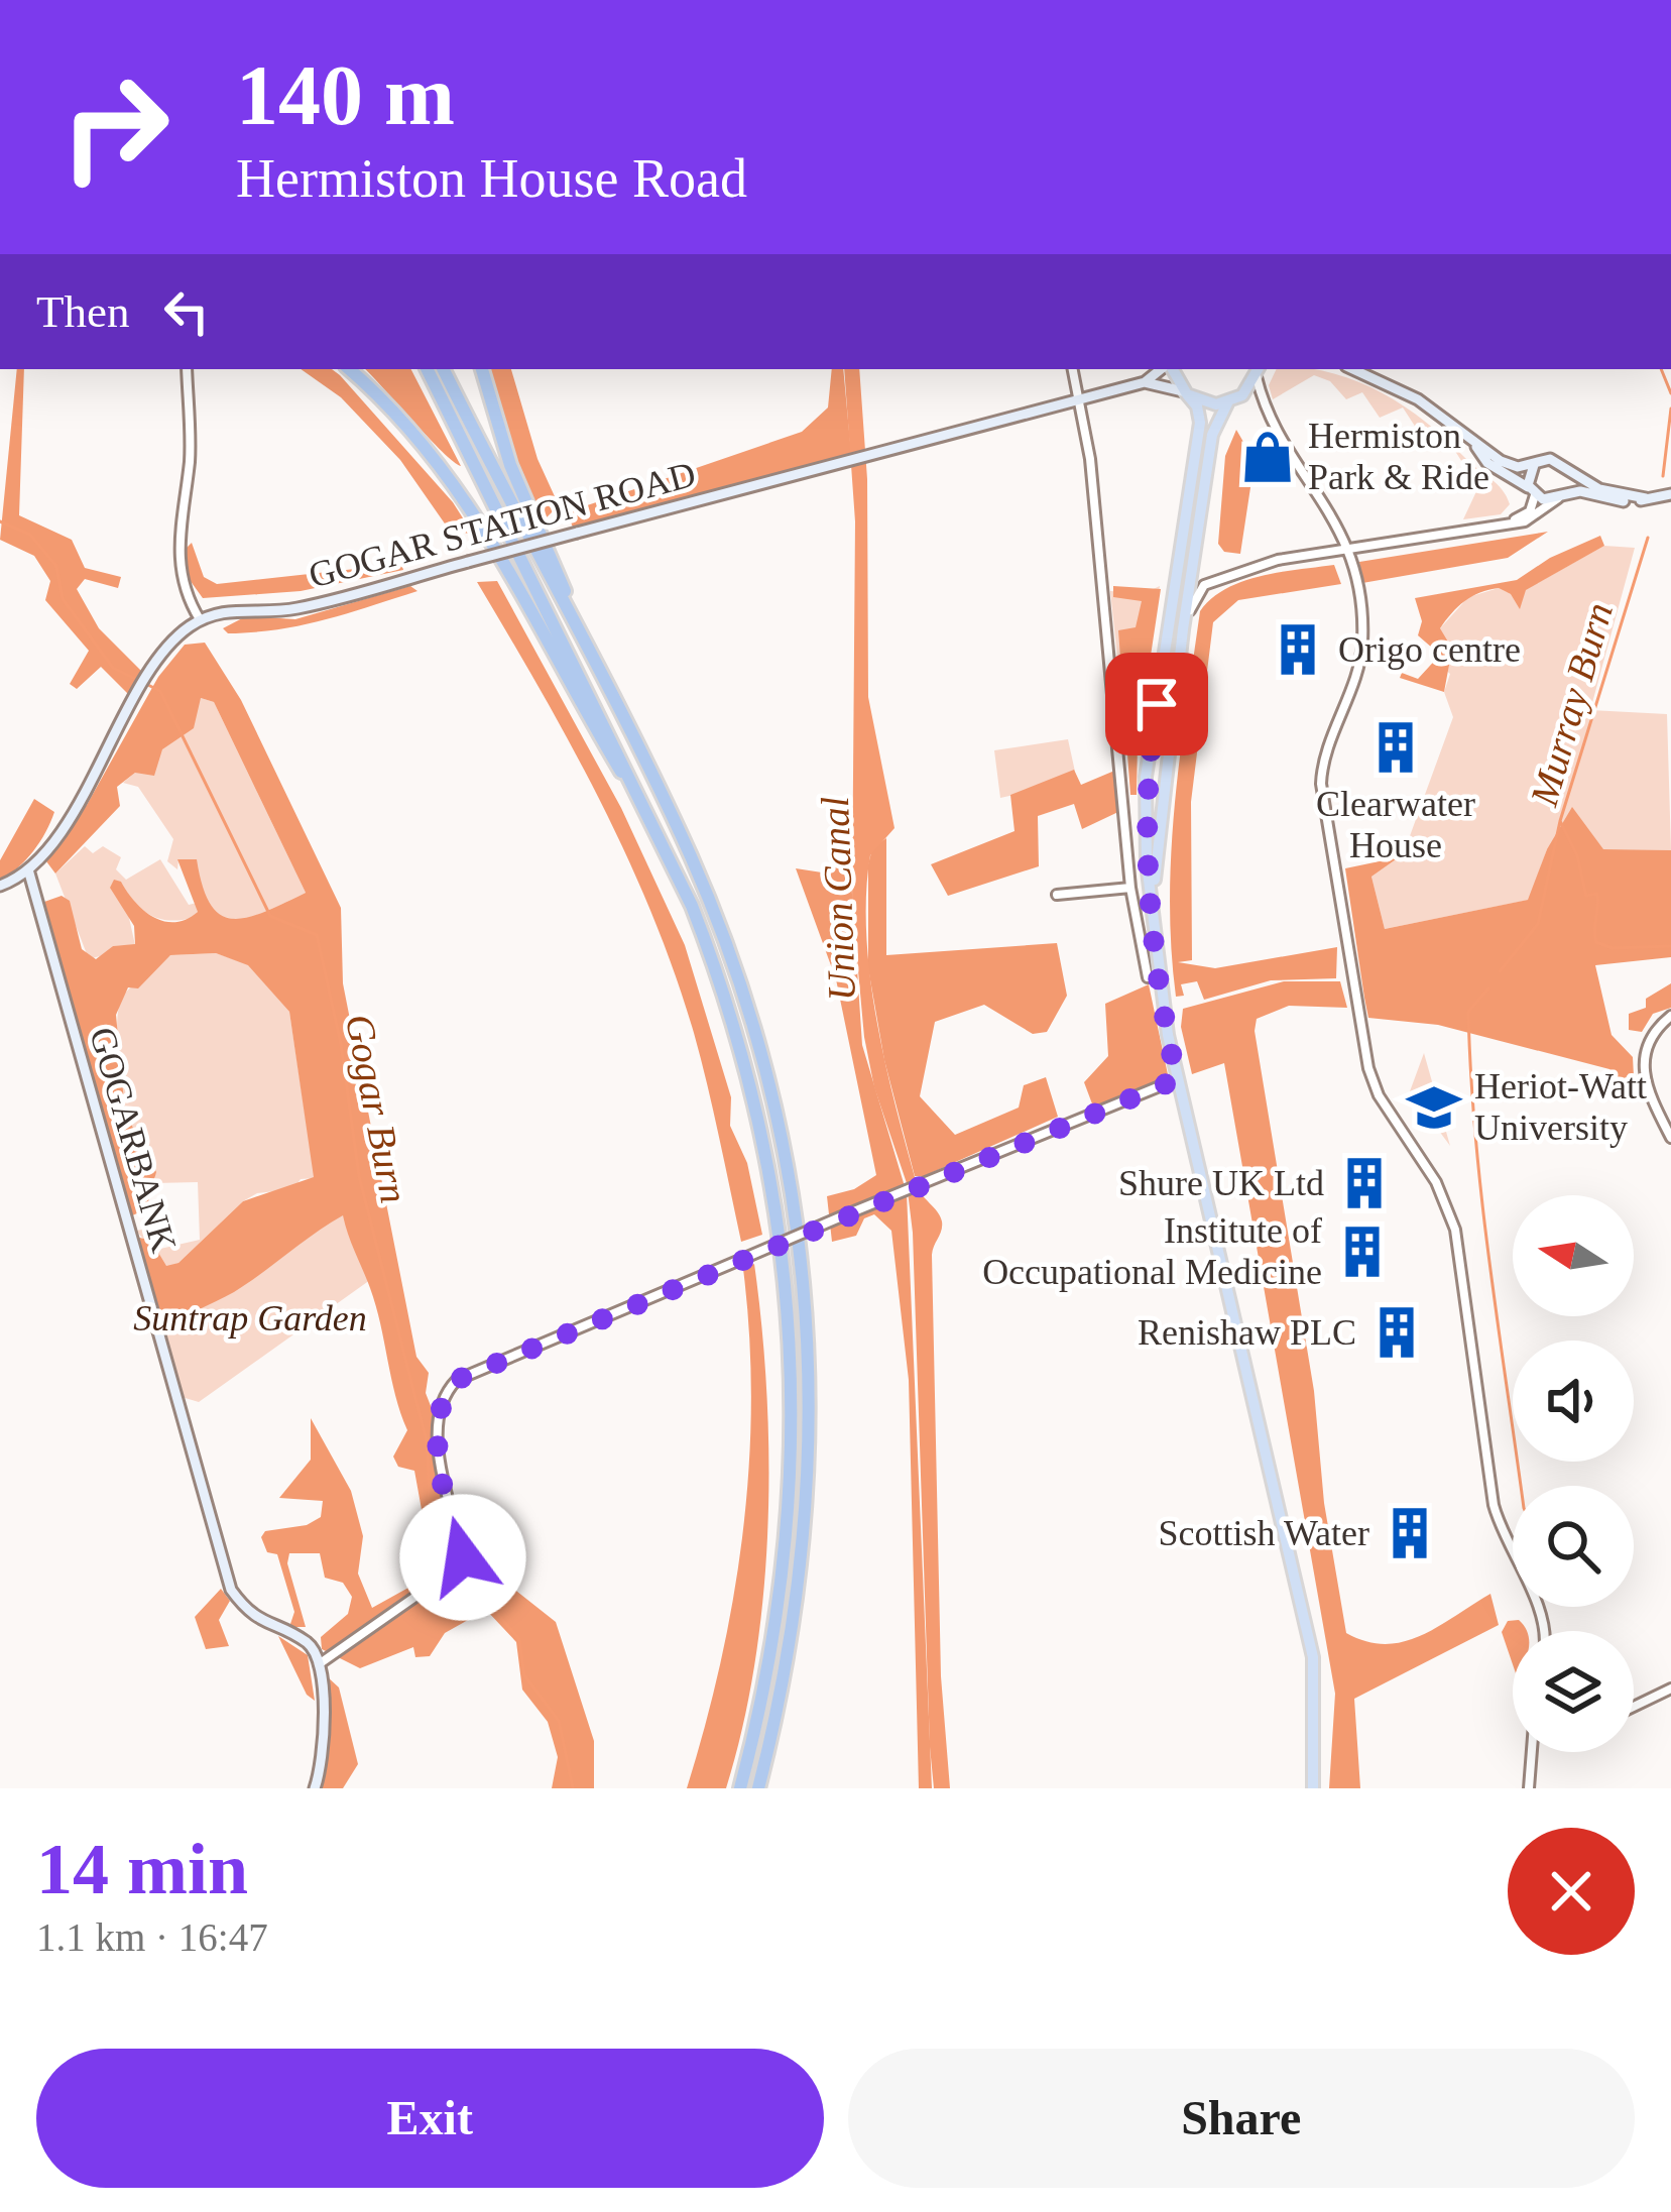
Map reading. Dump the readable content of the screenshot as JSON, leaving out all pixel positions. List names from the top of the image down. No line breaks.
{"streets":{"street":["GOGAR STATION ROAD","GOGARBANK"]},"water":["Murray Burn","Union Canal","Gogar Burn"],"parks":["Suntrap Garden"],"places":{"shop":["Hermiston Park & Ride"],"building":["Origo centre","Clearwater House","Shure UK Ltd","Institute of Occupational Medicine","Renishaw PLC","Scottish Water"],"school or university":["Heriot-Watt University"]},"north":"left","page":{"turn":["140 m","Hermiston House Road"],"then":"Then","heading":["14 min","1.1 km · 16:47"],"buttons":["Exit","Share"]}}
